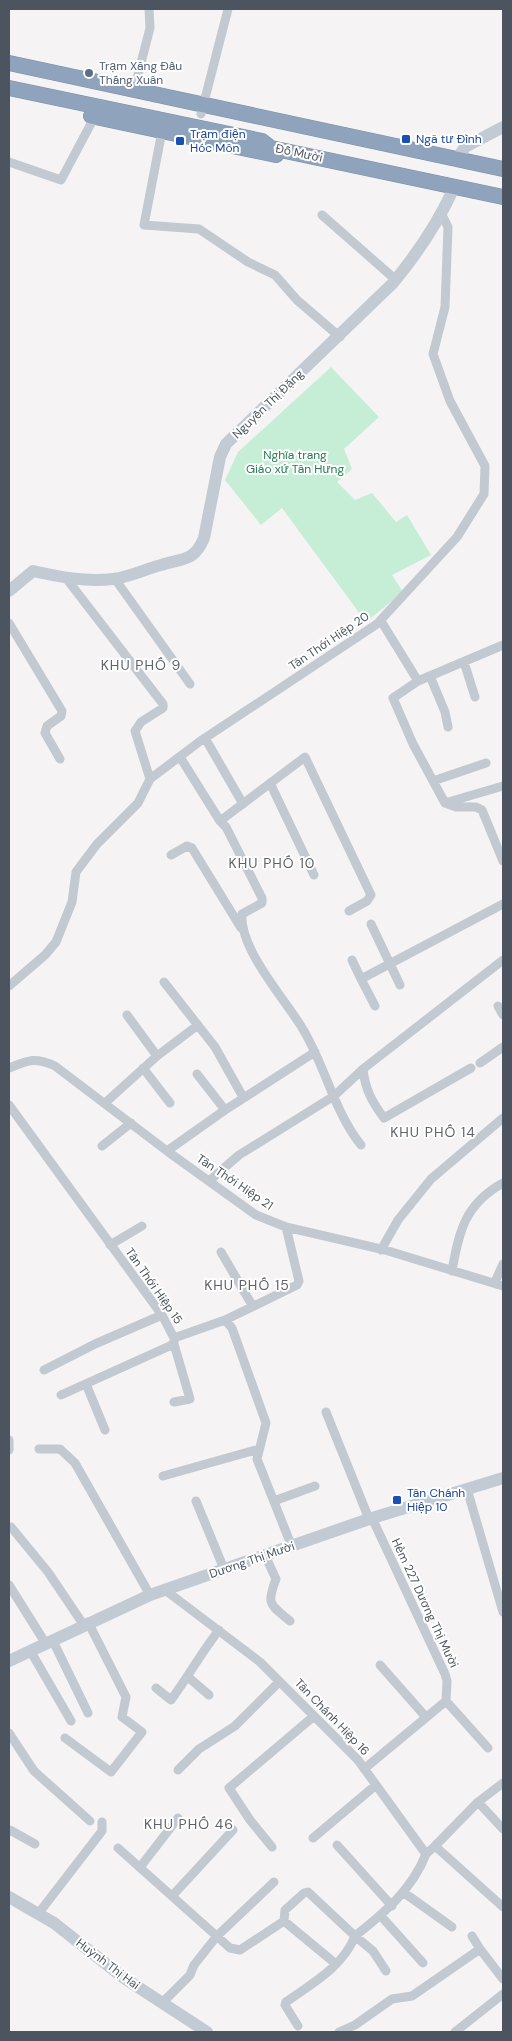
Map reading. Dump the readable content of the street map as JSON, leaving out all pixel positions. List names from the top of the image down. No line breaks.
{"streets":{"highway":["Đỗ Mười"],"street":["Nguyễn Thị Đặng","Tân Thới Hiệp 20","Tân Thới Hiệp 21","Tân Thới Hiệp 15","Dương Thị Mười","Hẻm 227 Dương Thị Mười","Tân Chánh Hiệp 16","Huỳnh Thị Hai"]},"crossings":[["Đỗ Mười","Nguyễn Thị Đặng"],["Nguyễn Thị Đặng","Tân Thới Hiệp 20"],["Tân Thới Hiệp 21","Tân Thới Hiệp 15"],["Dương Thị Mười","Hẻm 227 Dương Thị Mười"],["Dương Thị Mười","Tân Chánh Hiệp 16"]],"districts":["KHU PHỐ 9","KHU PHỐ 10","KHU PHỐ 14","KHU PHỐ 15","KHU PHỐ 46"],"parks":["Nghĩa trang Giáo xứ Tân Hưng"],"places":{"other":["Trạm Xăng Đầu Thắng Xuân"],"transit":["Ngã tư Đình","Trạm điện Hóc Môn","Tân Chánh Hiệp 10"]}}
